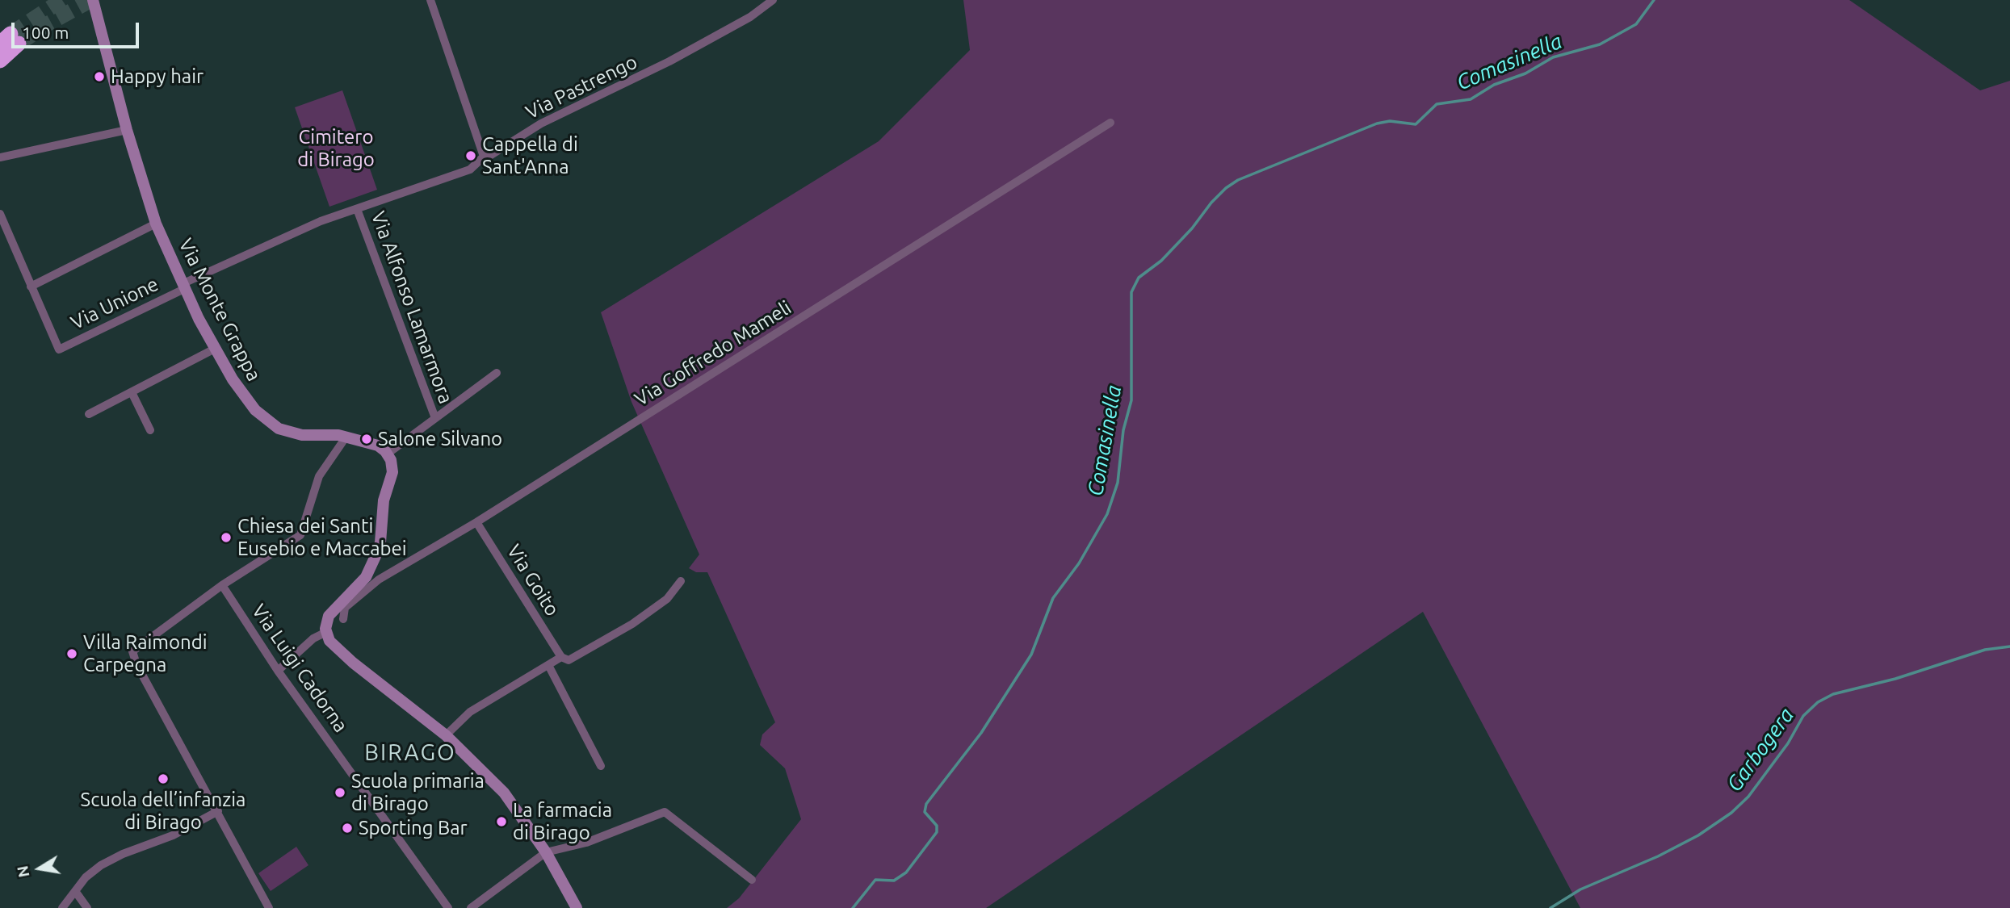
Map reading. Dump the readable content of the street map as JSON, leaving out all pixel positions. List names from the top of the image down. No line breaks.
{"streets":{"street":["Via Pastrengo","Via Unione","Via Alfonso Lamarmora","Via Monte Grappa","Via Goffredo Mameli","Via Goito","Via Luigi Cadorna"]},"crossings":[["Via Pastrengo","Via Unione"],["Via Pastrengo","Via Alfonso Lamarmora"],["Via Pastrengo","Via Monte Grappa"],["Via Unione","Via Monte Grappa"],["Via Goffredo Mameli","Via Goito"]],"districts":["BIRAGO"],"water":["Comasinella","Garbogera"],"parks":["Cimitero di Birago"],"places":["Happy hair","Cappella di Sant'Anna","Salone Silvano","Chiesa dei Santi Eusebio e Maccabei","Villa Raimondi Carpegna","Scuola dell’infanzia di Birago","Scuola primaria di Birago","La farmacia di Birago","Sporting Bar"],"scale_bar":"100 m","north":"left"}
